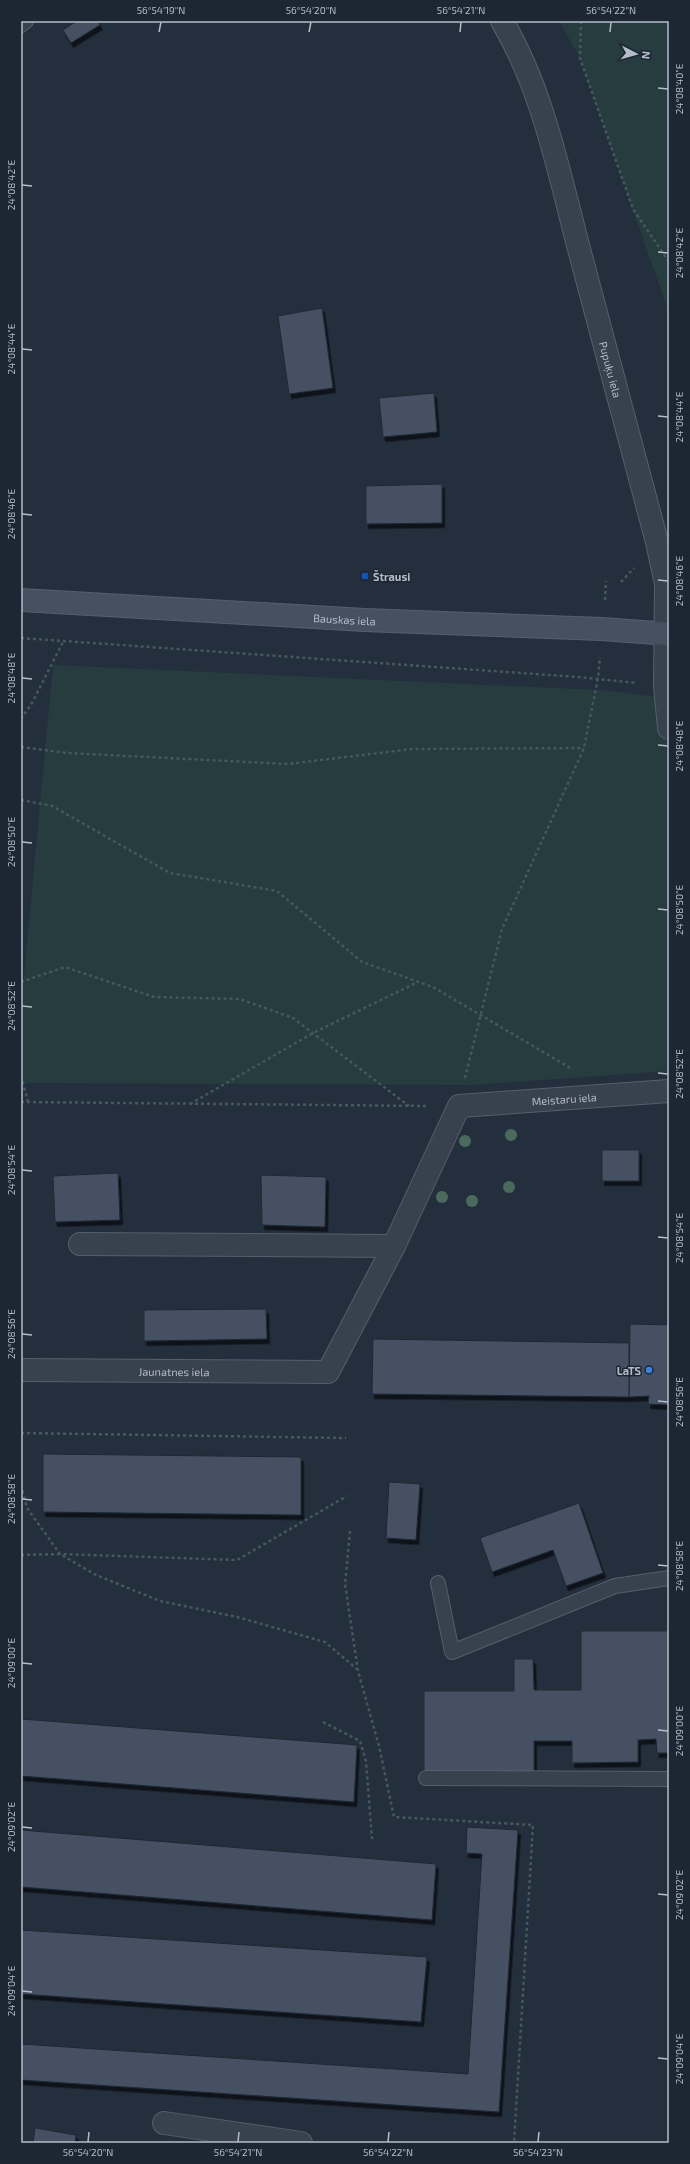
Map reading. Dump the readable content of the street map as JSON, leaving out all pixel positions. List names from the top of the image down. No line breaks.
{"streets":{"main road":["Bauskas iela"],"street":["Pupuķu iela","Meistaru iela","Jaunatnes iela"]},"crossings":[["Pupuķu iela","Bauskas iela"]],"places":{"transit":["Štrausi"],"other":["LaTS"]},"north":"right","coordinates":["56°54'19\"N","56°54'20\"N","56°54'21\"N","56°54'22\"N","24°08'40\"E","24°08'42\"E","24°08'44\"E","24°08'46\"E","24°08'48\"E","24°08'50\"E","24°08'52\"E","24°08'54\"E","24°08'56\"E","24°08'58\"E","24°09'00\"E","24°09'02\"E","24°09'04\"E","56°54'23\"N"]}
